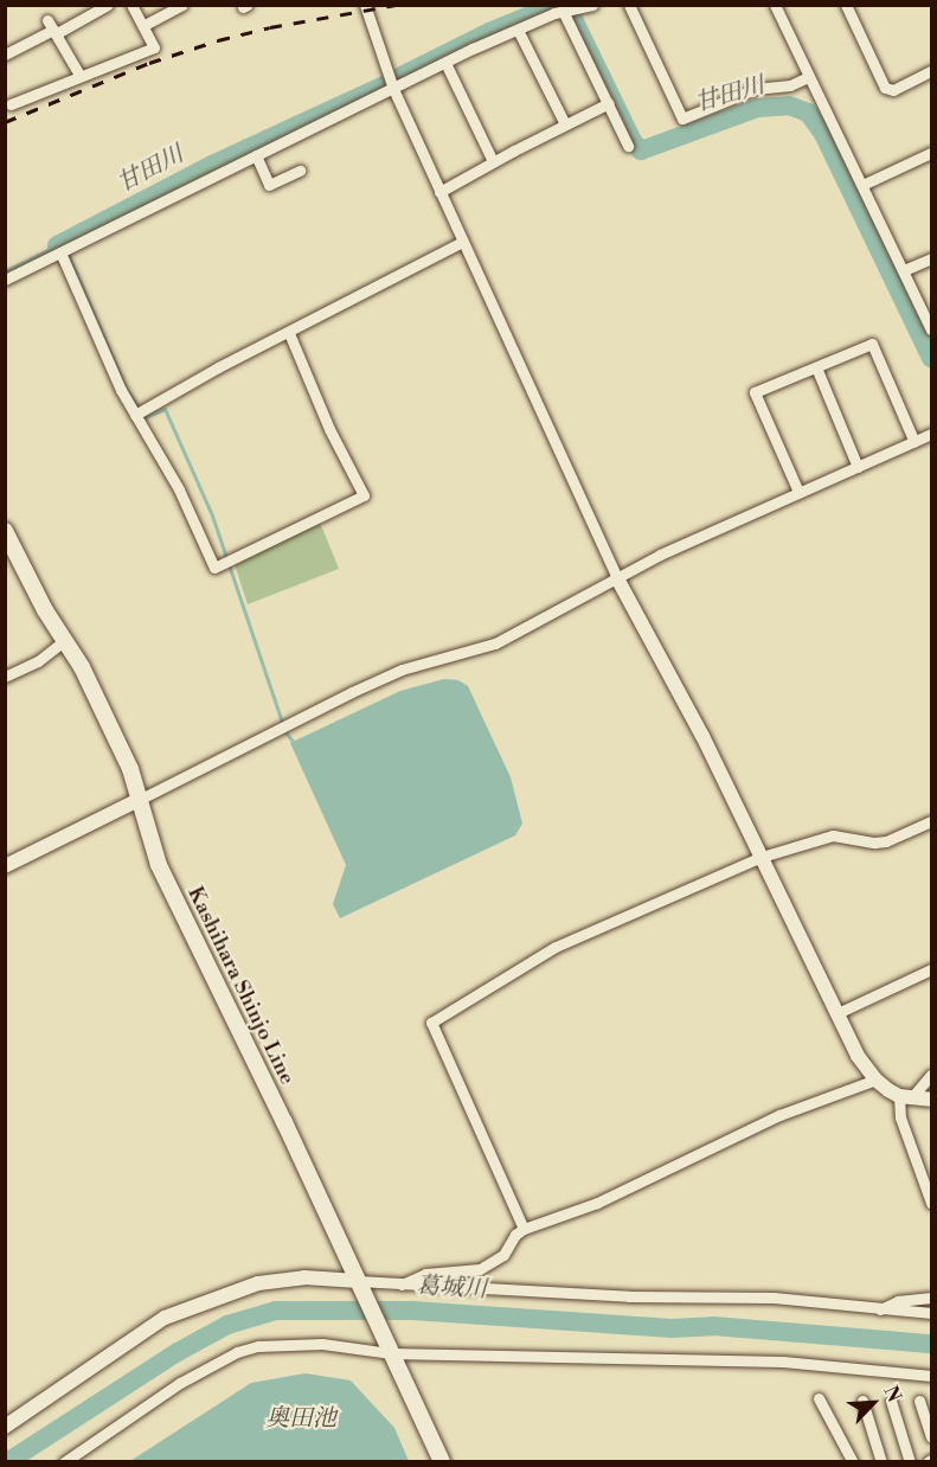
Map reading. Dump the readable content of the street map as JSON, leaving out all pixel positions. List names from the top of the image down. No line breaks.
{"streets":{"main road":["Kashihara Shinjo Line"]},"water":["甘田川","葛城川","奥田池"],"north":"top right"}
